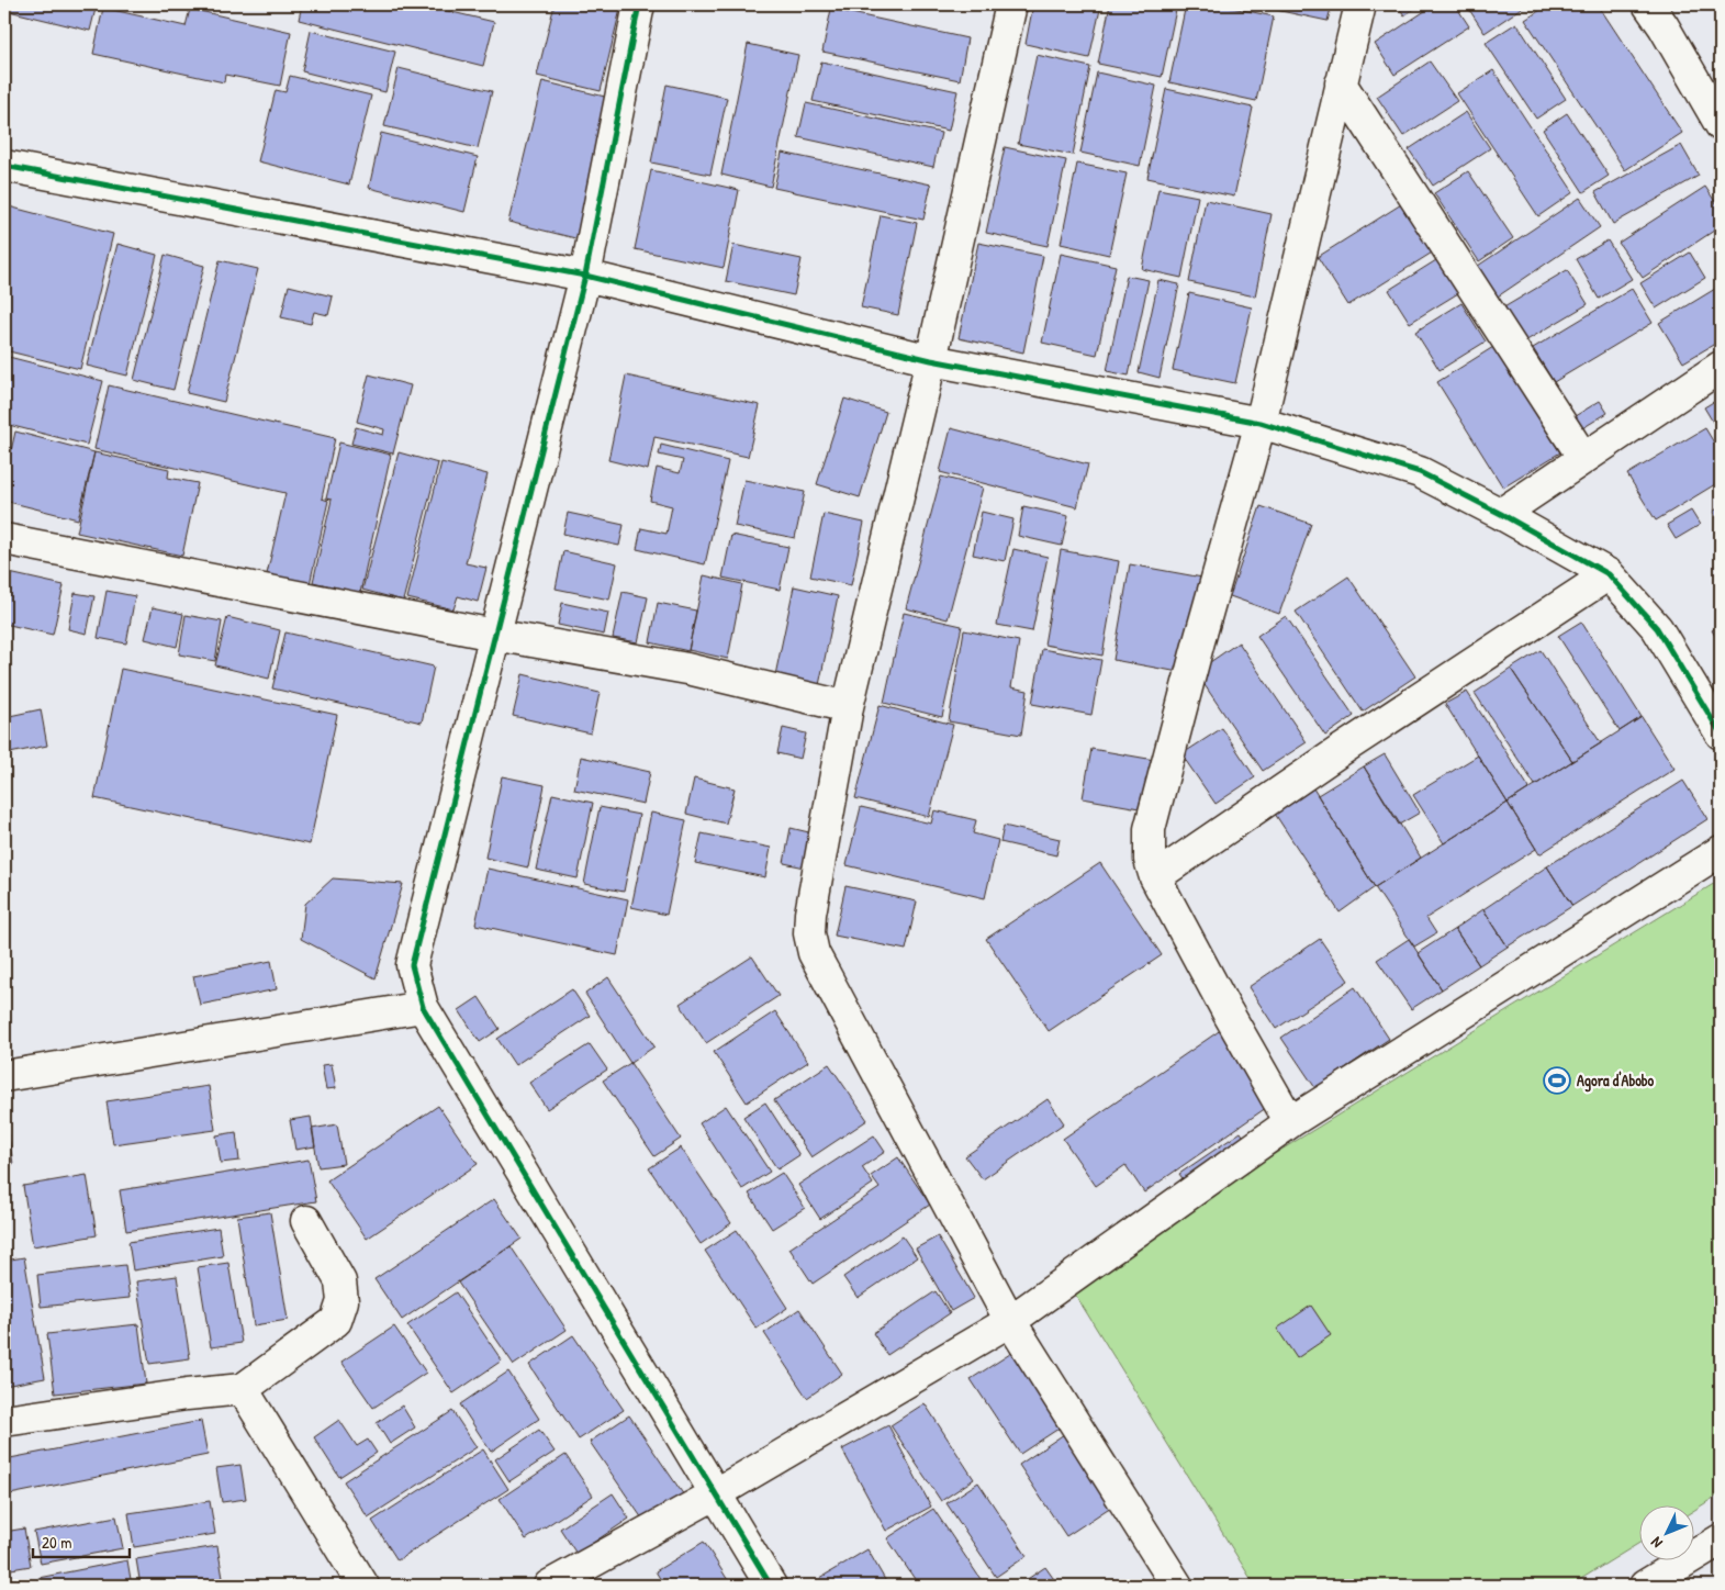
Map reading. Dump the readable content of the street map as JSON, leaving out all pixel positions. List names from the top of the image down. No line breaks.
{"places":{"sports":["Agora d'Abobo"]},"scale_bar":"20 m","north":"bottom left"}
